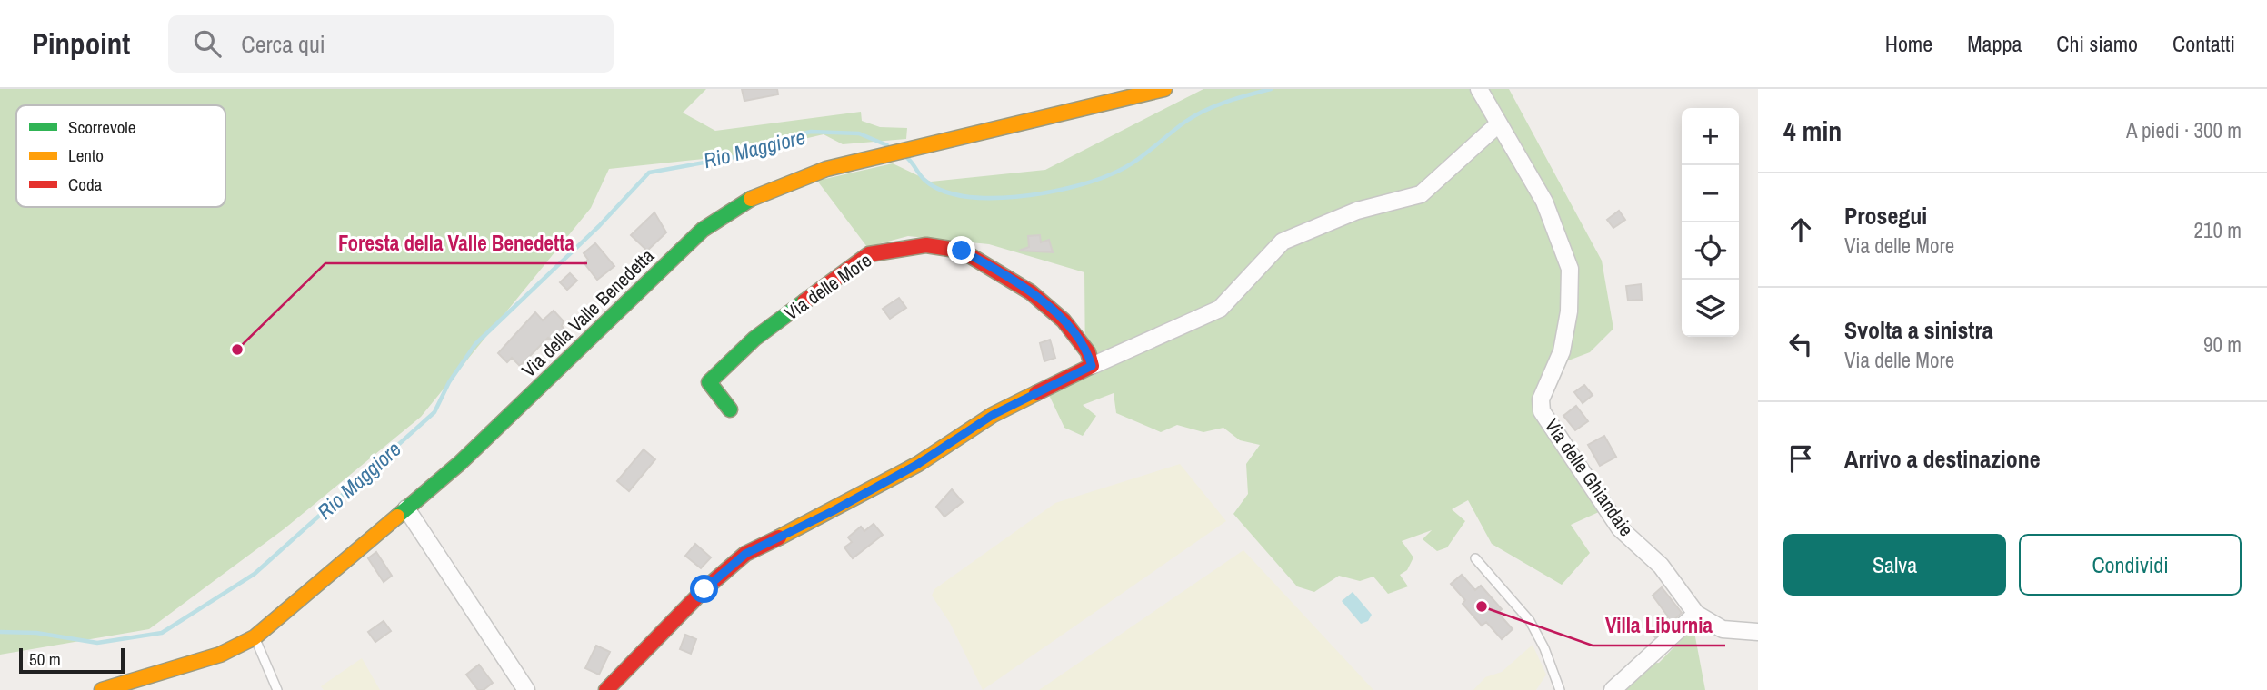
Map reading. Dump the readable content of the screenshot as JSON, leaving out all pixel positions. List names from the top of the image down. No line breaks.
{"streets":{"main road":["Via delle More","Via della Valle Benedetta"],"street":["Via delle Ghiandaie"]},"water":["Rio Maggiore"],"places":["Foresta della Valle Benedetta","Villa Liburnia"],"legend":["Scorrevole","Lento","Coda"],"scale_bar":"50 m","page":{"header":"Pinpoint","search":"Cerca qui","nav":["Home","Mappa","Chi siamo","Contatti"],"heading":["4 min","A piedi · 300 m"],"map_buttons":["+","−"],"list":[["Prosegui","Via delle More","210 m"],["Svolta a sinistra","Via delle More","90 m"],"Arrivo a destinazione"],"buttons":["Salva","Condividi"],"scale":"50 m"}}
